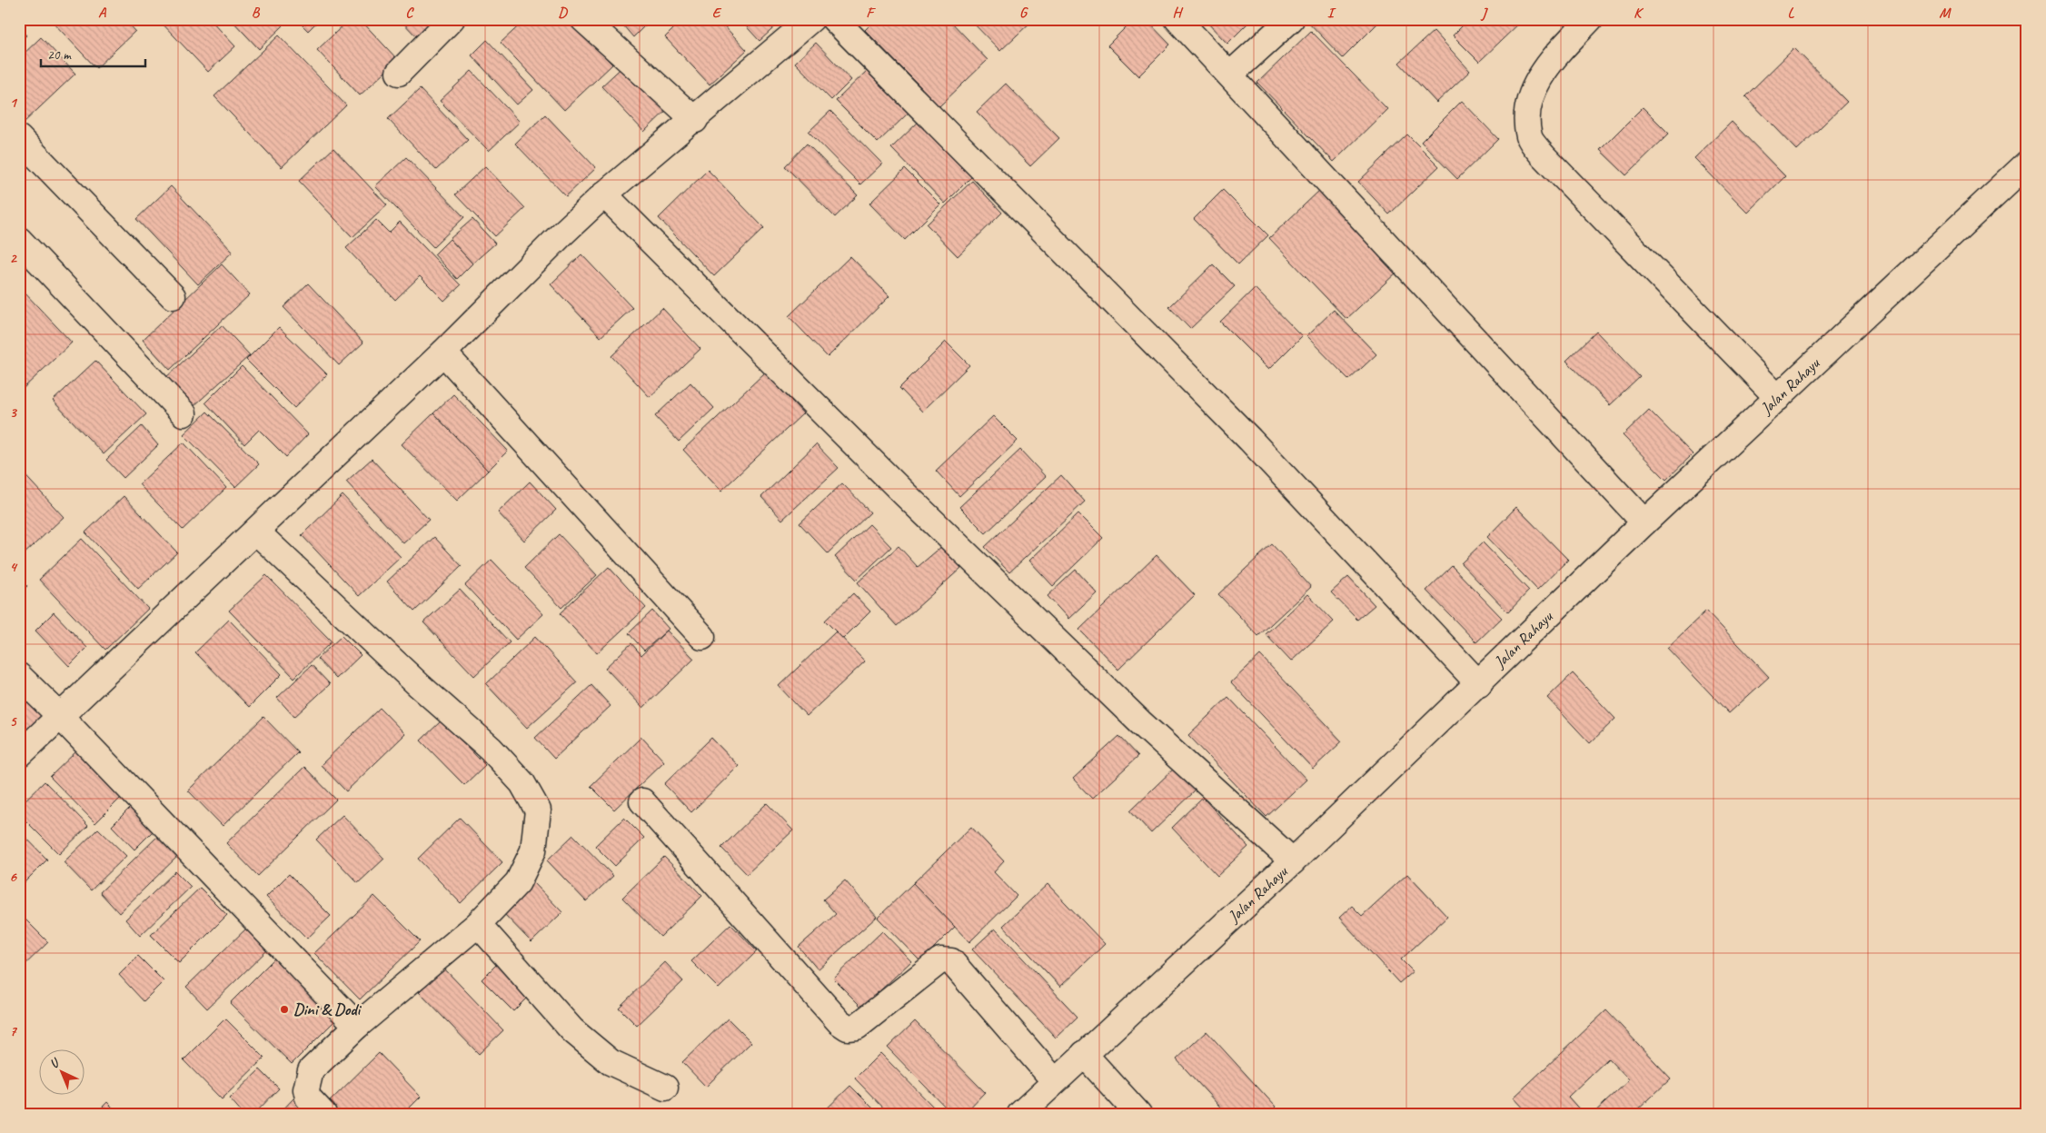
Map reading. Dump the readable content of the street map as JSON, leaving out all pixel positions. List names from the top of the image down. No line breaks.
{"streets":{"street":["Jalan Rahayu"]},"places":["Dini & Dodi"],"scale_bar":"20 m","north":"top left","grid":{"columns":["A","B","C","D","E","F","G","H","I","J","K","L","M"],"rows":["1","2","3","4","5","6","7"]}}
